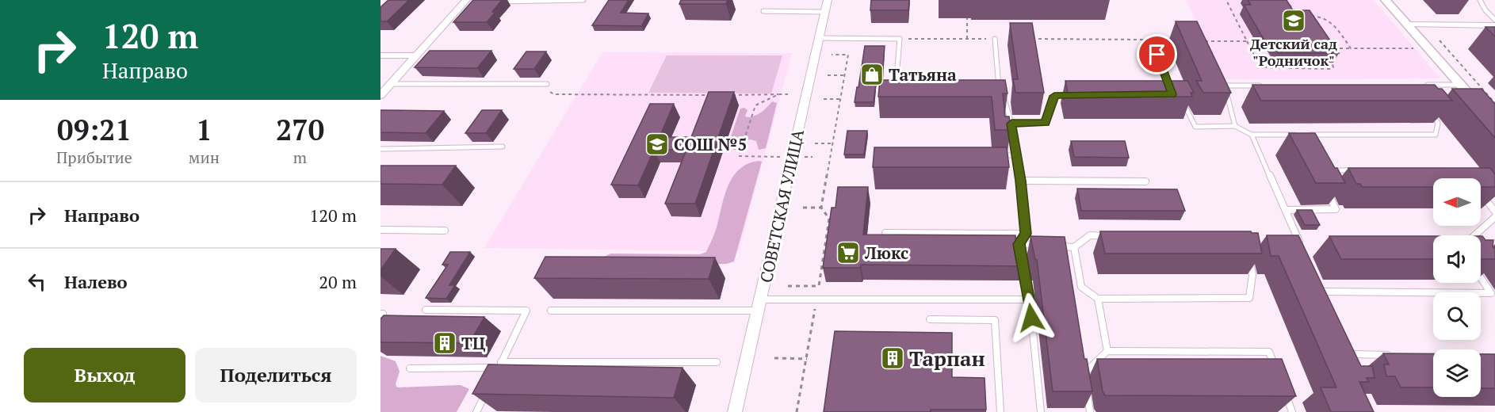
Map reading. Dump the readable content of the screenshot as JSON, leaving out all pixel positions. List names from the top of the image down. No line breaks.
{"streets":{"street":["СОВЕТСКАЯ УЛИЦА"]},"places":{"school or university":["Детский сад \"Родничок\"","СОШ №5"],"shop":["Татьяна"],"supermarket":["Люкс"],"building":["ТЦ","Тарпан"]},"north":"left","page":{"turn":["120 m","Направо"],"eta":["09:21","Прибытие","1","мин","270","m"],"list":[{"name":"Направо","value":"120 m"},{"name":"Налево","value":"20 m"}],"buttons":["Выход","Поделиться"]}}
